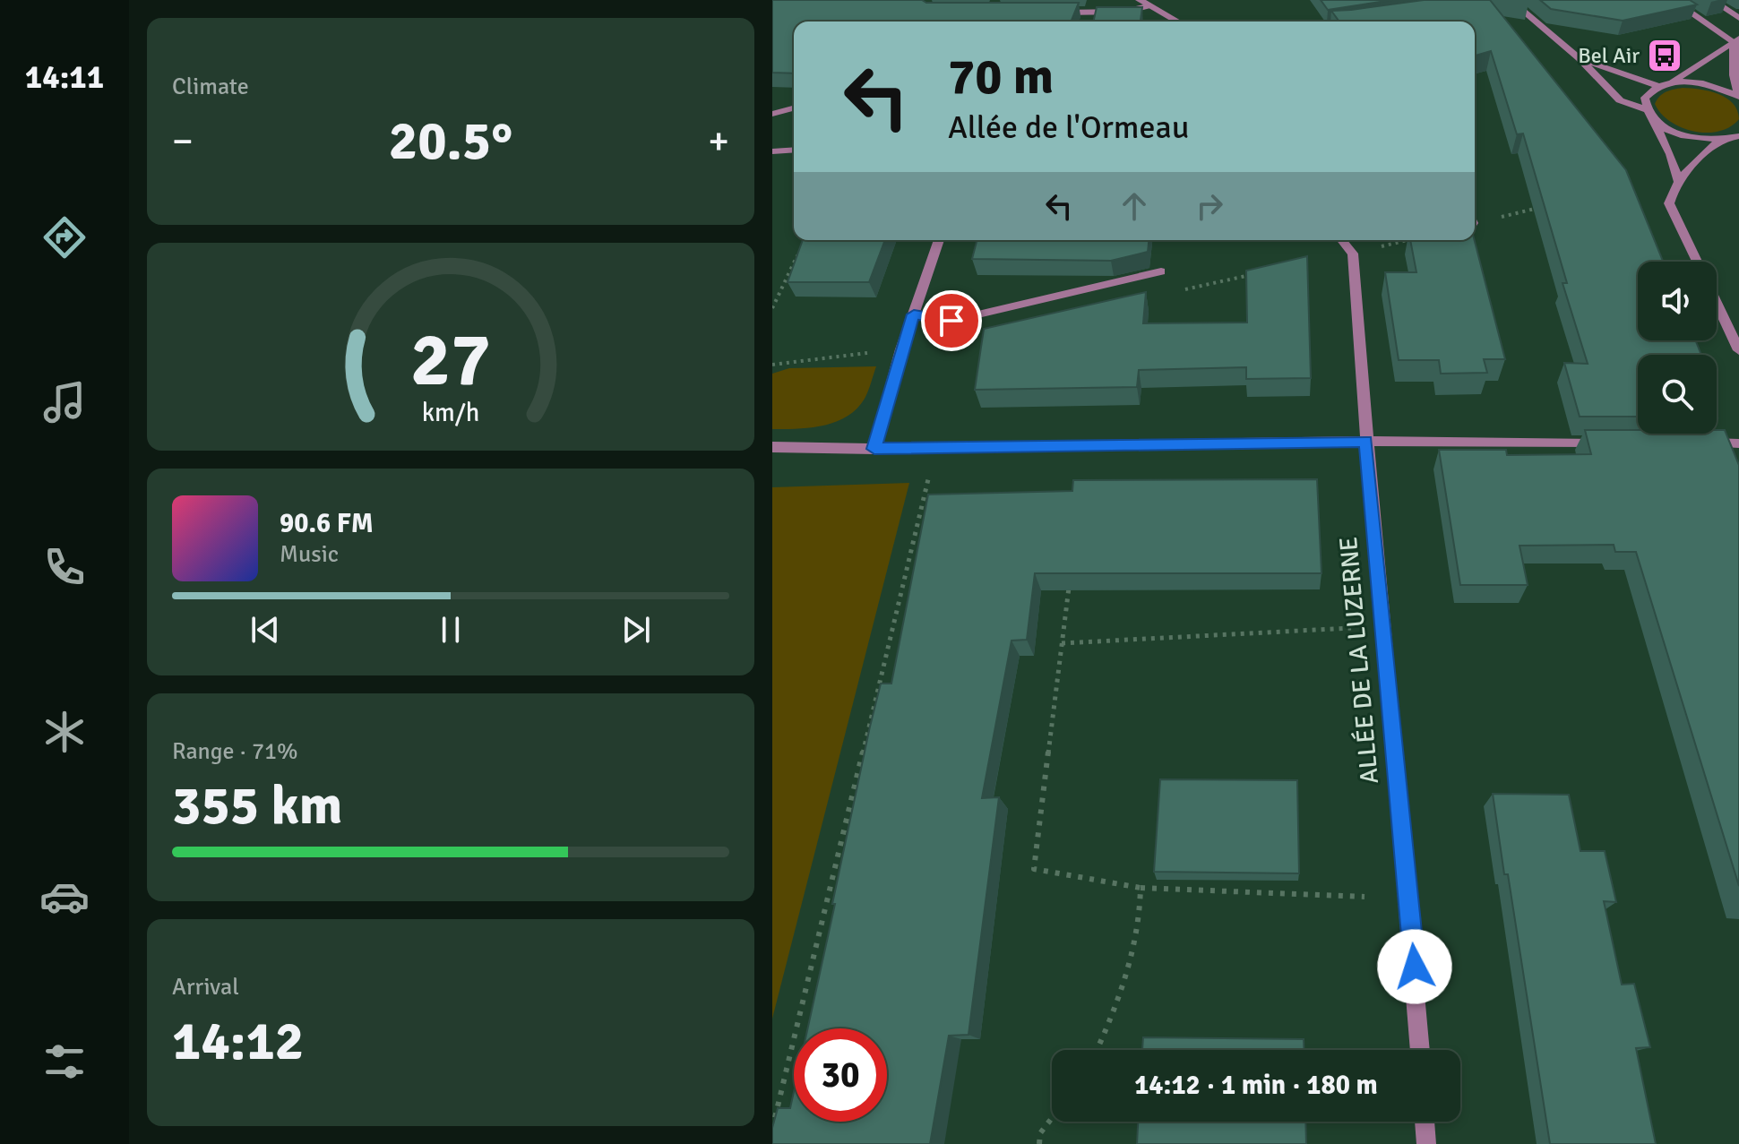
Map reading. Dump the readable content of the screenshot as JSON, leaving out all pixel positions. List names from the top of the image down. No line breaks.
{"streets":{"street":["ALLÉE DE LA LUZERNE"]},"places":{"bus stop":["Bel Air"]},"page":{"tabs":"14:11","tile":["Climate",["Range · 71%","355 km"],["Arrival","14:12"]],"turn":["70 m","Allée de l'Ormeau"],"heat":["−","20.5°","+"],"song":["90.6 FM","Music"],"limit":"30","trip":"14:12 · 1 min · 180 m","gauge":["27","km/h"]}}
